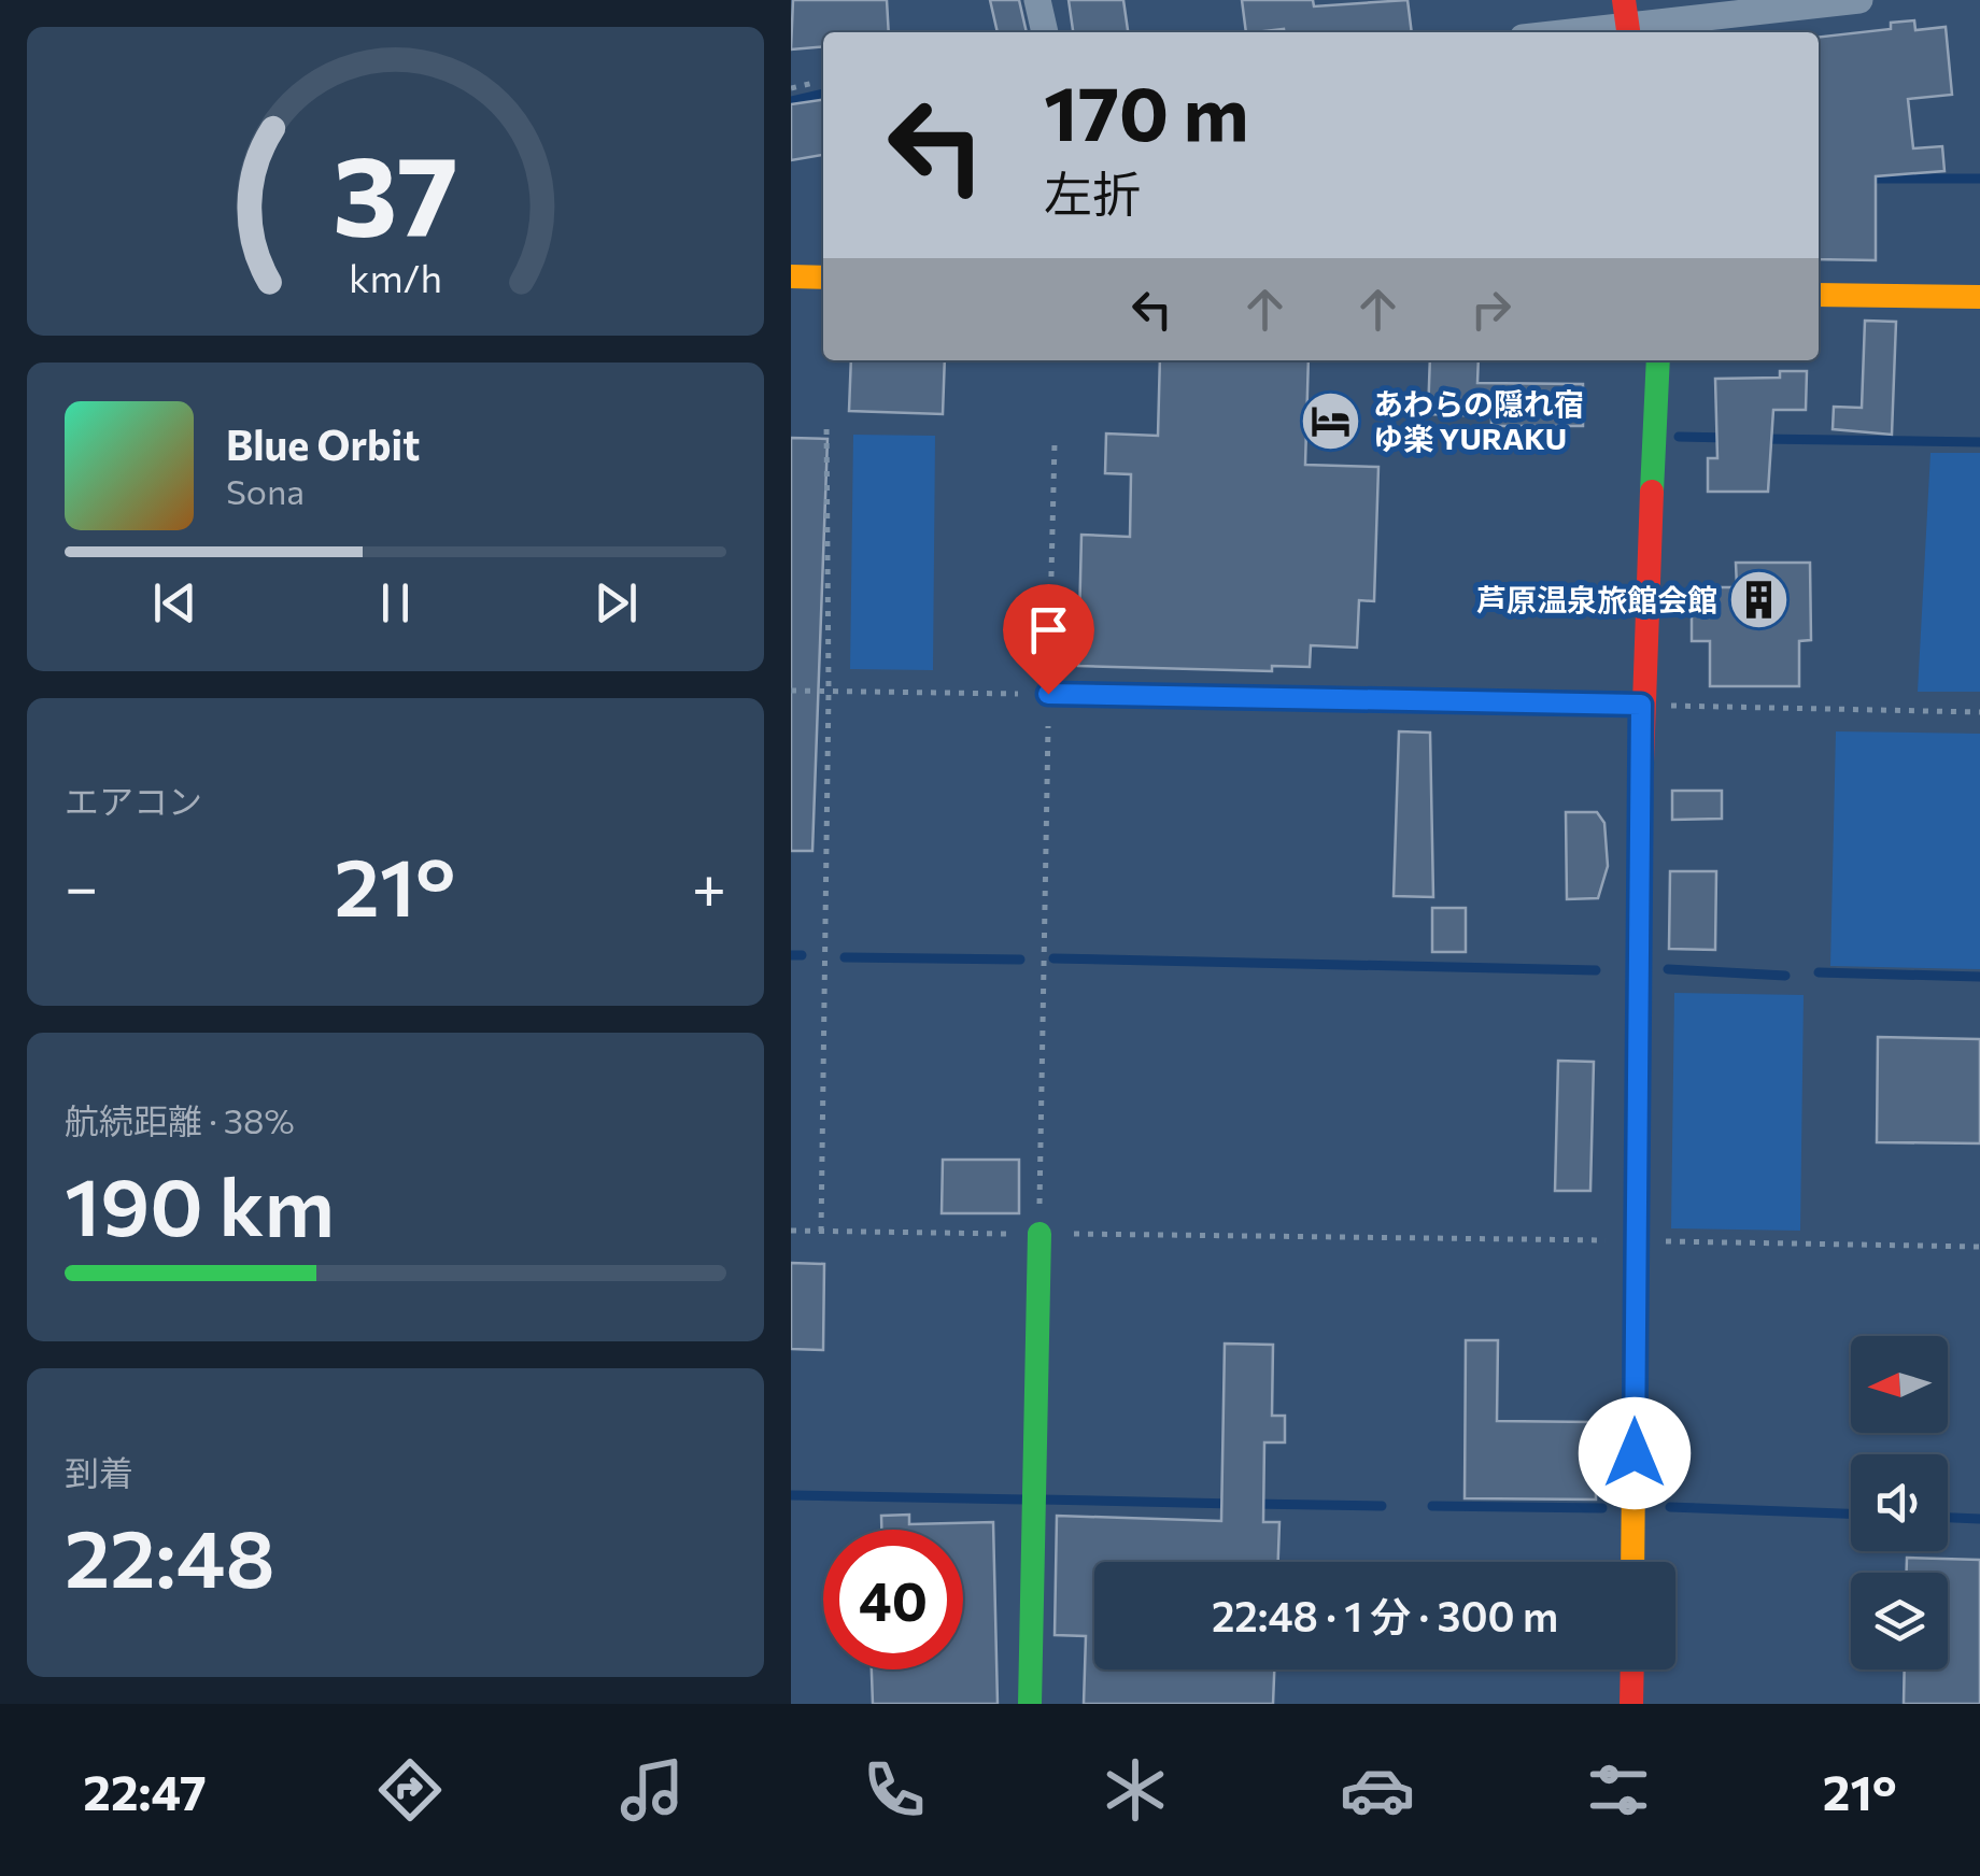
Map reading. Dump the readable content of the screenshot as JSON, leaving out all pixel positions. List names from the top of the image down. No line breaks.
{"places":{"hotel":["あわらの隠れ宿 ゆ楽 YURAKU"],"building":["芦原温泉旅館会館"]},"north":"left","page":{"turn":["170 m","左折"],"song":["Blue Orbit","Sona"],"tile":["エアコン",["航続距離 · 38%","190 km"],["到着","22:48"]],"heat":["−","21°","+"],"limit":"40","trip":"22:48 · 1 分 · 300 m","tabs":["22:47","21°"],"gauge":["37","km/h"]}}
